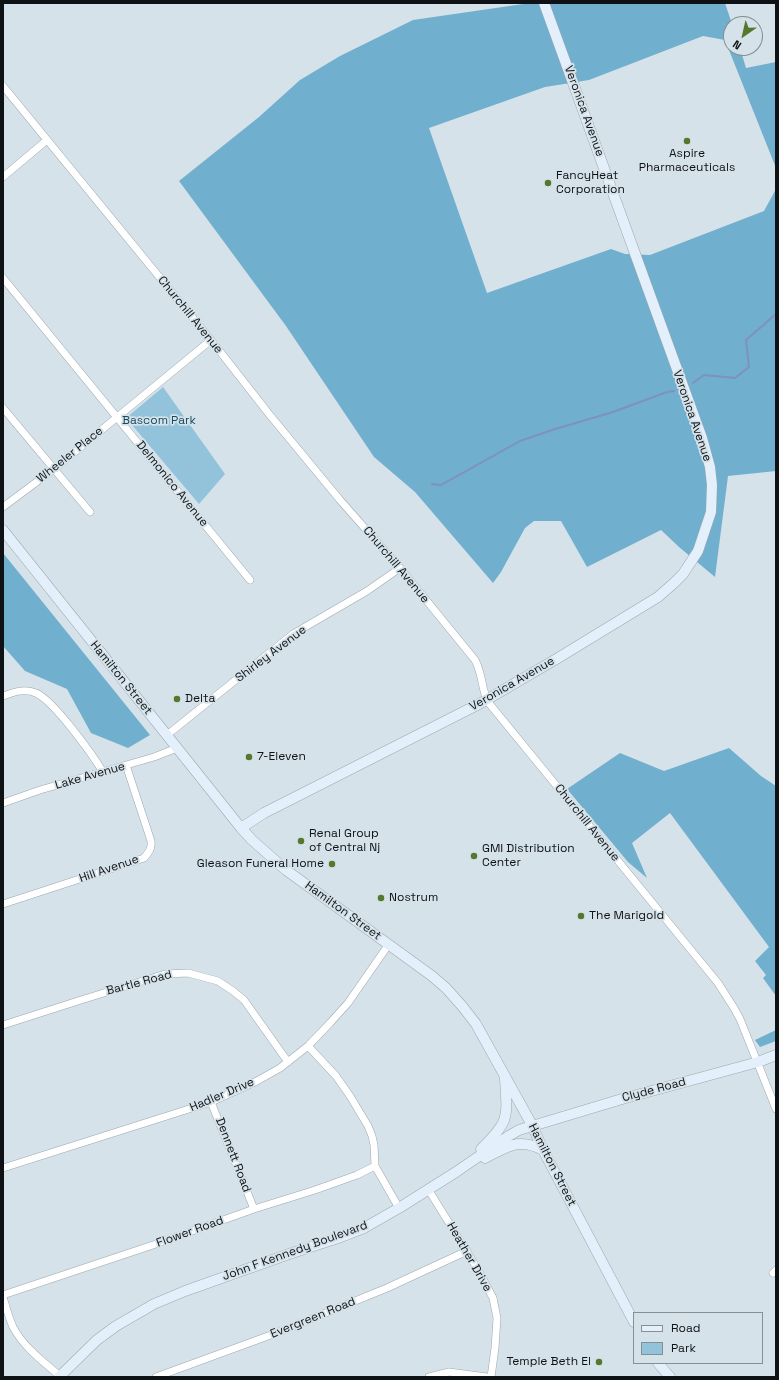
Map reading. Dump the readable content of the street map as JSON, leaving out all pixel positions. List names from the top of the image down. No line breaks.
{"streets":{"street":["Veronica Avenue","Churchill Avenue","Wheeler Place","Delmonico Avenue","Shirley Avenue","Hamilton Street","Lake Avenue","Hill Avenue","Bartle Road","Clyde Road","Hadler Drive","Dennett Road","Flower Road","John F Kennedy Boulevard","Heather Drive","Evergreen Road"]},"crossings":[["Veronica Avenue","Churchill Avenue"],["Veronica Avenue","Hamilton Street"],["Churchill Avenue","Wheeler Place"],["Churchill Avenue","Shirley Avenue"],["Churchill Avenue","Clyde Road"],["Wheeler Place","Delmonico Avenue"],["Shirley Avenue","Hamilton Street"],["Hamilton Street","Lake Avenue"],["Hamilton Street","Clyde Road"],["Hamilton Street","Hadler Drive"],["Hamilton Street","John F Kennedy Boulevard"],["Lake Avenue","Hill Avenue"],["Bartle Road","Hadler Drive"],["Clyde Road","John F Kennedy Boulevard"],["Hadler Drive","Dennett Road"],["Dennett Road","Flower Road"],["John F Kennedy Boulevard","Heather Drive"],["Heather Drive","Evergreen Road"]],"parks":["Bascom Park"],"places":["Aspire Pharmaceuticals","FancyHeat Corporation","Delta","7-Eleven","Renal Group of Central Nj","GMI Distribution Center","Gleason Funeral Home","Nostrum","The Marigold","Temple Beth El"],"legend":["Road","Park"],"north":"bottom left"}
